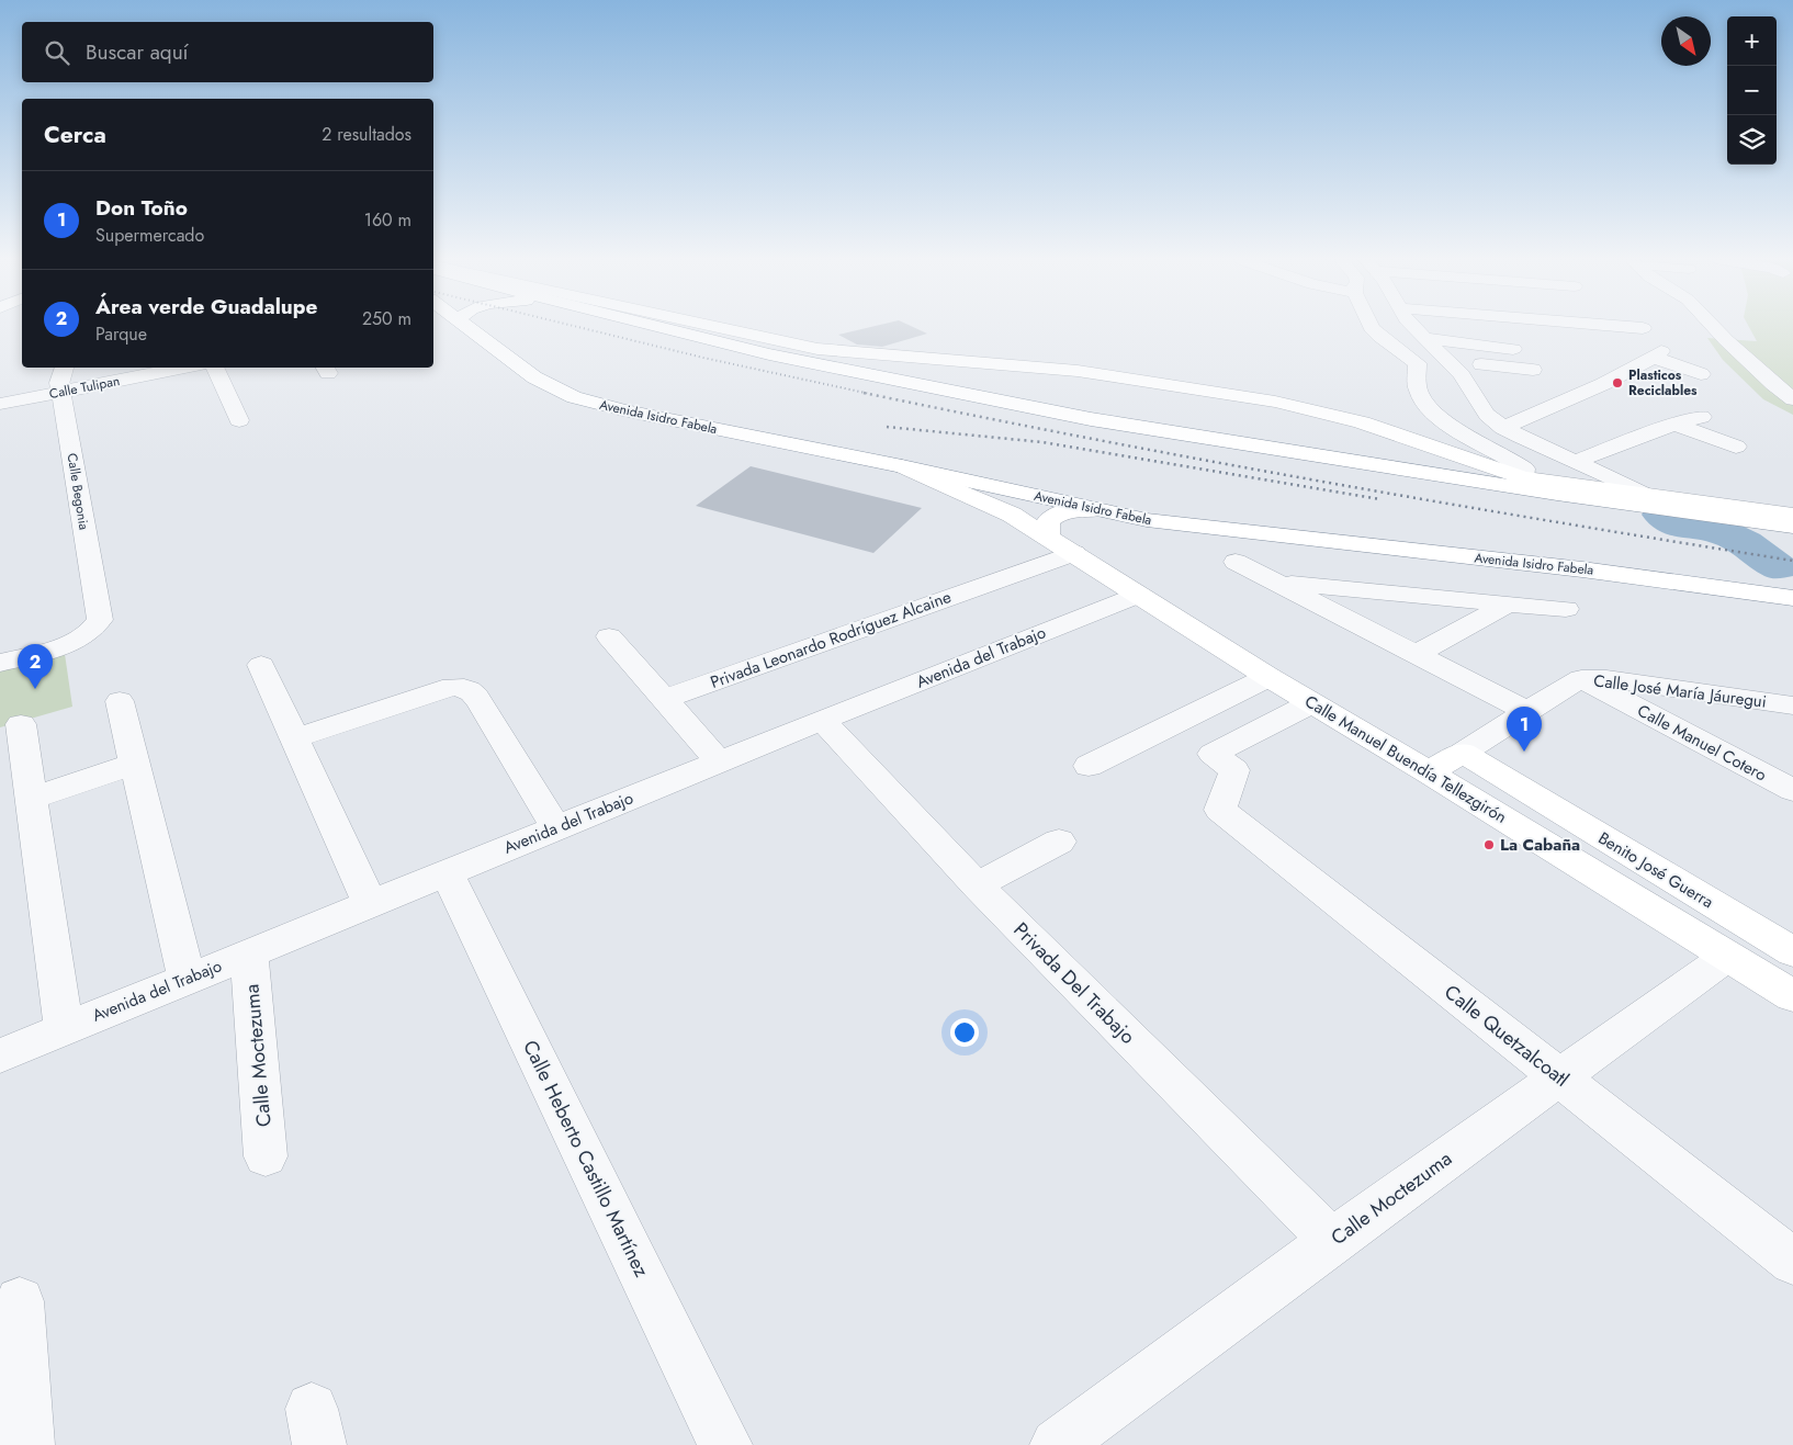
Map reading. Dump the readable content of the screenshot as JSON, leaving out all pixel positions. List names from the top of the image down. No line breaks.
{"streets":{"main road":["Avenida Isidro Fabela","Calle José María Jáuregui","Calle Manuel Buendía Tellezgirón","Benito José Guerra"],"street":["Calle Tulipan","Calle Begonia","Privada Leonardo Rodríguez Alcaine","Avenida del Trabajo","Calle Manuel Cotero","Privada Del Trabajo","Calle Quetzalcoatl","Calle Moctezuma","Calle Heberto Castillo Martínez"]},"crossings":[["Calle Tulipan","Calle Begonia"],["Avenida Isidro Fabela","Calle Manuel Buendía Tellezgirón"],["Privada Leonardo Rodríguez Alcaine","Calle Manuel Buendía Tellezgirón"],["Avenida del Trabajo","Calle Manuel Buendía Tellezgirón"],["Avenida del Trabajo","Privada Del Trabajo"],["Avenida del Trabajo","Calle Moctezuma"],["Avenida del Trabajo","Calle Heberto Castillo Martínez"],["Calle José María Jáuregui","Calle Manuel Cotero"],["Calle José María Jáuregui","Calle Manuel Buendía Tellezgirón"],["Calle José María Jáuregui","Benito José Guerra"],["Calle Manuel Buendía Tellezgirón","Calle Quetzalcoatl"],["Calle Manuel Buendía Tellezgirón","Calle Moctezuma"],["Privada Del Trabajo","Calle Moctezuma"],["Calle Quetzalcoatl","Calle Moctezuma"]],"places":["Plasticos Reciclables","La Cabaña"],"north":"bottom right","page":{"map_buttons":["+","−"],"search":"Buscar aquí","heading":["Cerca","2 resultados"],"list":[{"mark":"1","name":"Don Toño","note":"Supermercado","value":"160 m"},{"mark":"2","name":"Área verde Guadalupe","note":"Parque","value":"250 m"}],"pins":["2","1"]}}
